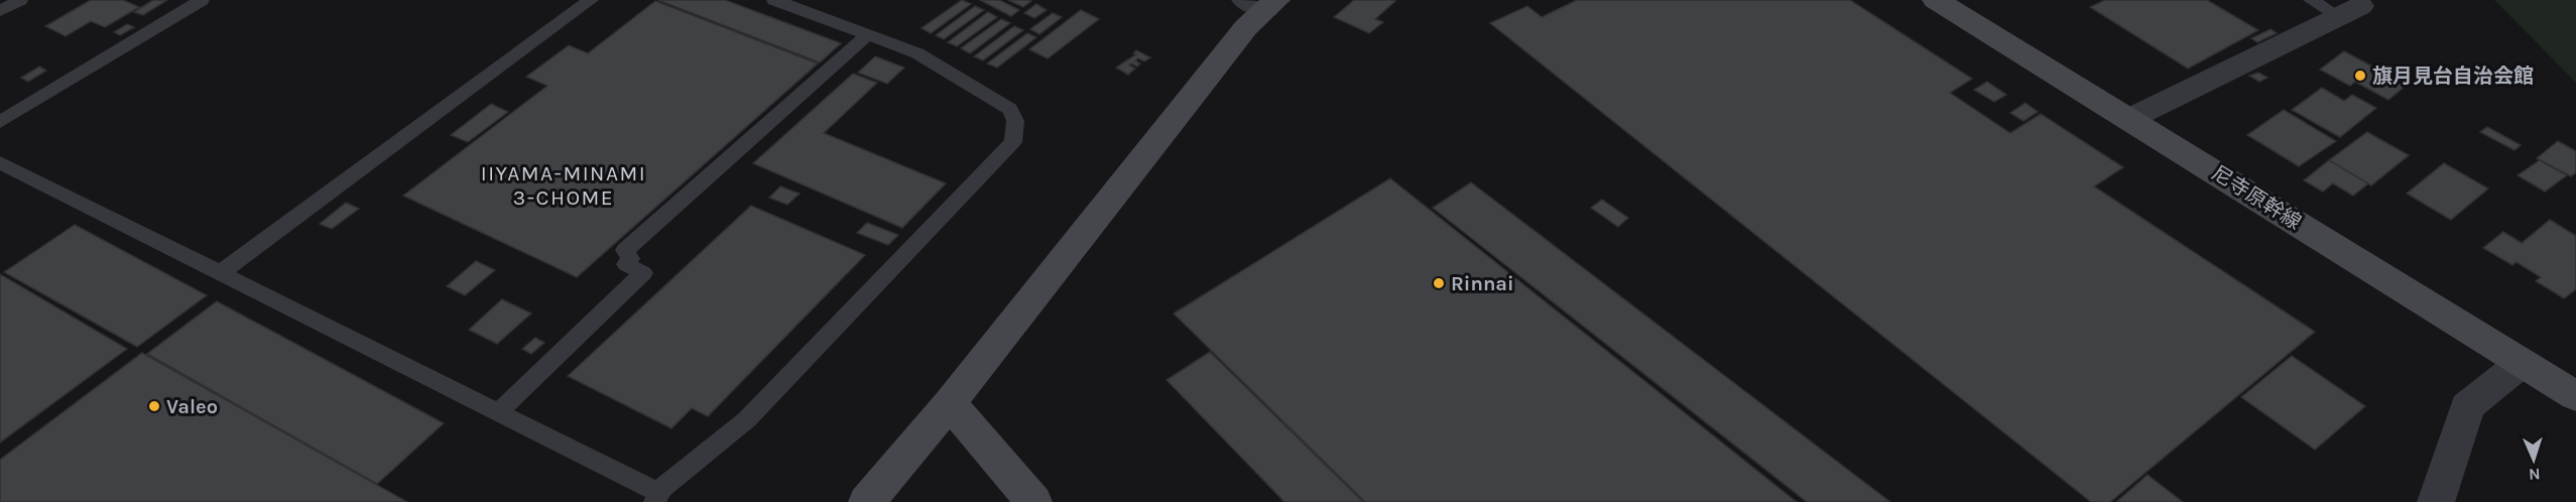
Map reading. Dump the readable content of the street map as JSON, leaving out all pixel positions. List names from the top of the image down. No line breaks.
{"streets":{"street":["尼寺原幹線"]},"districts":["IIYAMA-MINAMI 3-CHOME"],"places":["旗月見台自治会館","Rinnai","Valeo"],"north":"bottom"}
